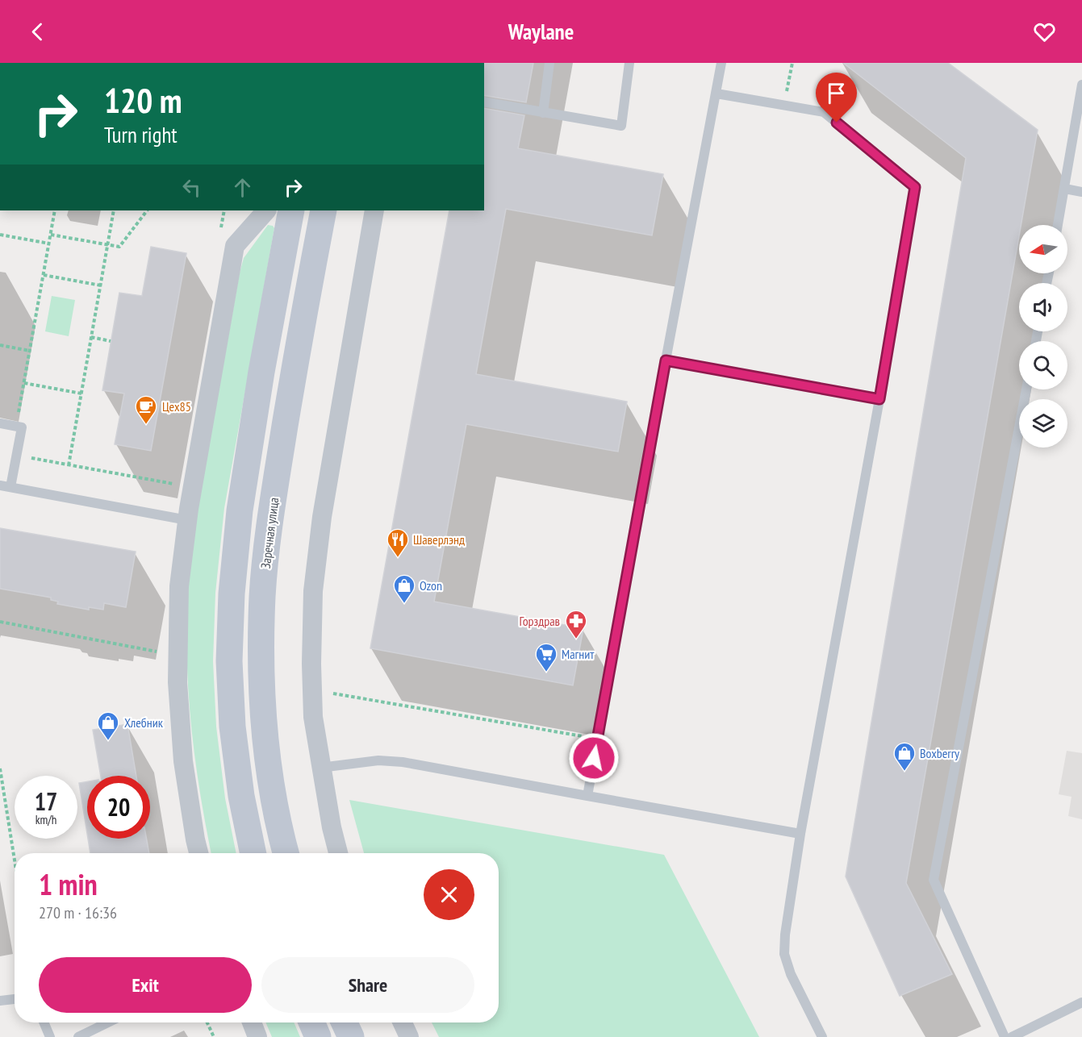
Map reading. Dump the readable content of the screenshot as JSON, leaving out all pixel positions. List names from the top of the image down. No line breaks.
{"streets":{"street":["Заречная улица"]},"places":{"cafe":["Цех85"],"restaurant":["Шаверлэнд"],"shop":["Ozon","Хлебник","Boxberry"],"pharmacy":["Горздрав"],"supermarket":["Магнит"]},"north":"left","page":{"header":"Waylane","turn":["120 m","Turn right"],"speed":"17 km/h","limit":"20","heading":["1 min","270 m · 16:36"],"buttons":["Exit","Share"]}}
